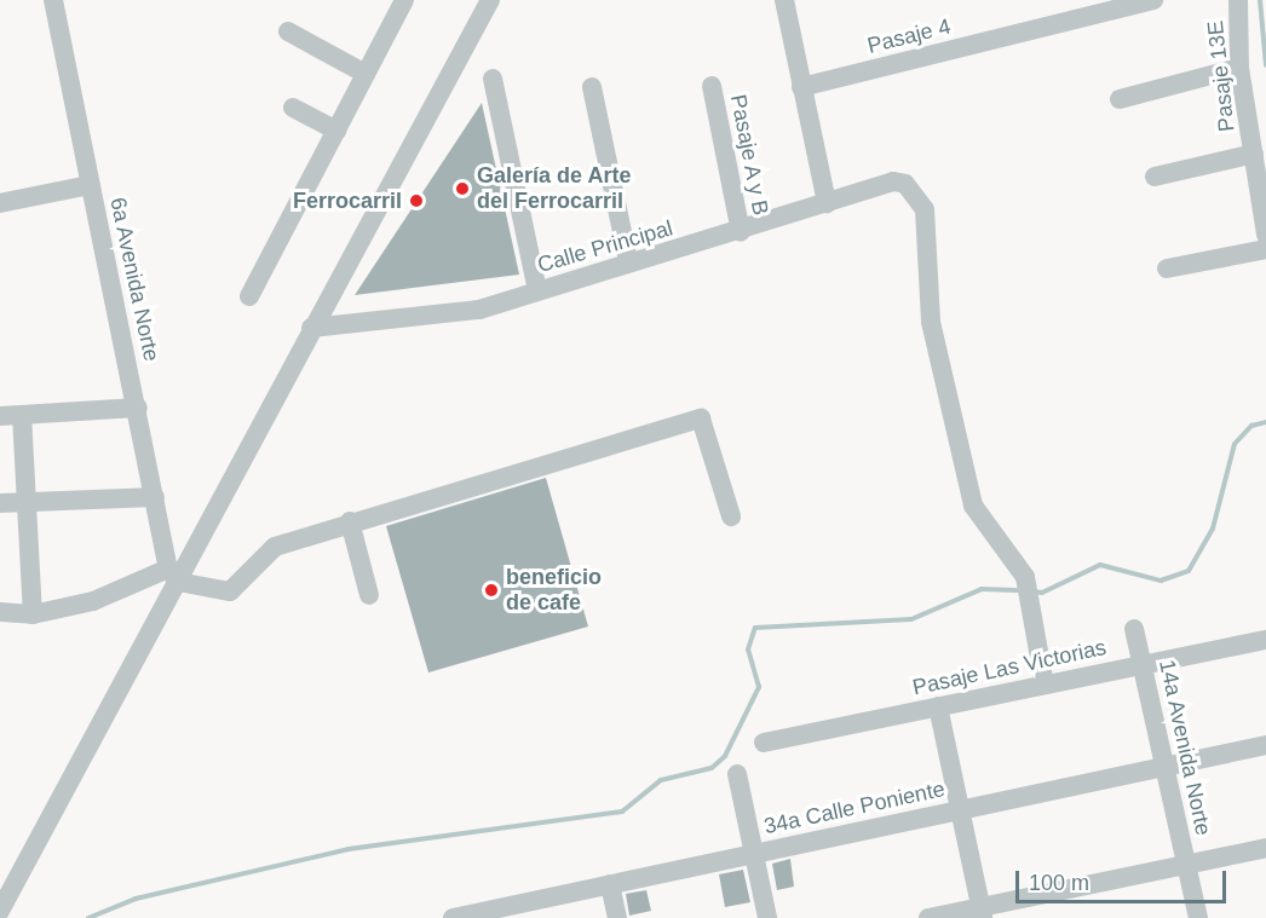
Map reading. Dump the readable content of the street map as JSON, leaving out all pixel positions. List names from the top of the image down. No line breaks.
{"streets":{"street":["Pasaje 4","Pasaje 13E","Pasaje A y B","Calle Principal","6a Avenida Norte","Pasaje Las Victorias","14a Avenida Norte","34a Calle Poniente"]},"crossings":[["Pasaje A y B","Calle Principal"],["Calle Principal","Pasaje Las Victorias"],["Pasaje Las Victorias","14a Avenida Norte"],["14a Avenida Norte","34a Calle Poniente"]],"places":["Galería de Arte del Ferrocarril","Ferrocarril","beneficio de cafe"],"scale_bar":"100 m"}
